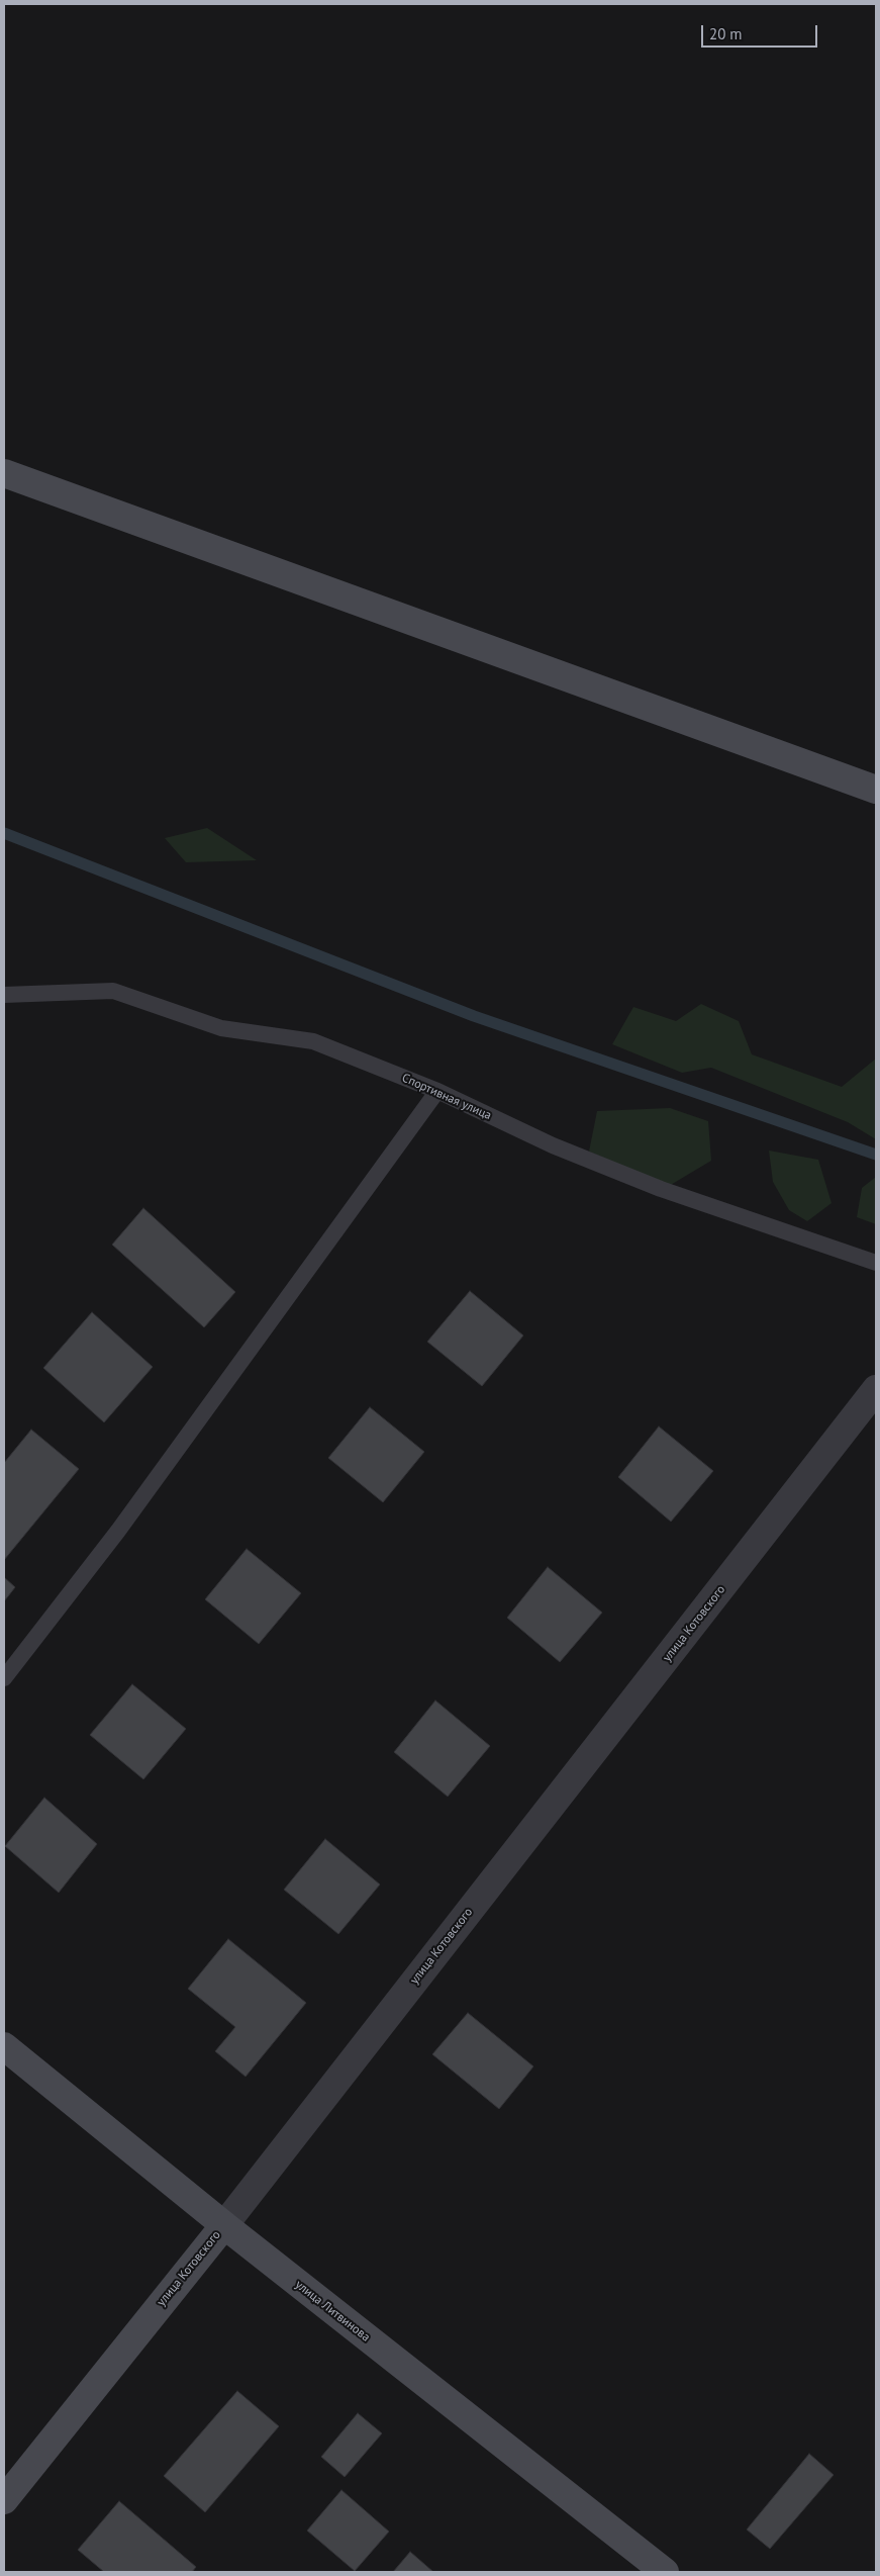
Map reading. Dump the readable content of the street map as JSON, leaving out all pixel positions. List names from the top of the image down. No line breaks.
{"streets":{"street":["улица Котовского","улица Литвинова"],"lane":["Спортивная улица"]},"crossings":[["улица Котовского","улица Литвинова"]],"scale_bar":"20 m"}
